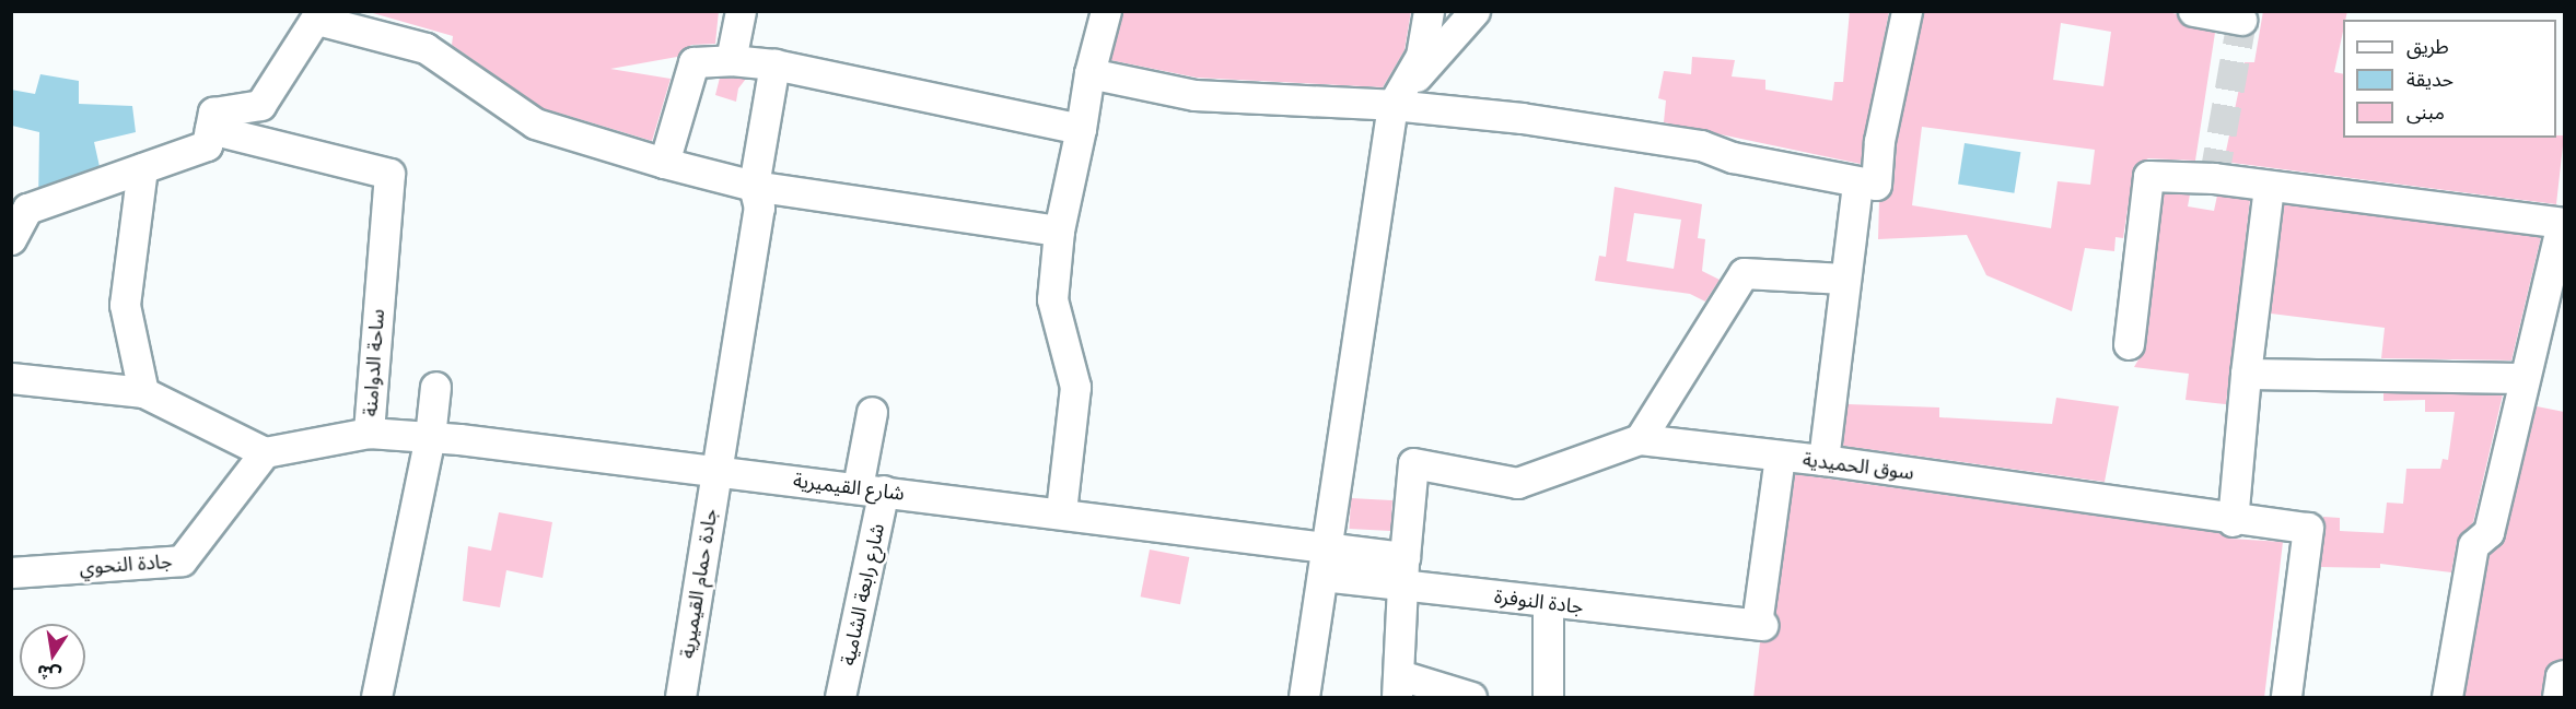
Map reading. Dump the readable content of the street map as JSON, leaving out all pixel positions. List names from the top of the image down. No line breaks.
{"streets":{"street":["ساحة الدوامنة","سوق الحميدية","شارع القيميرية","جادة النحوي","جادة حمام القيميرية","شارع رابعة الشامية","جادة النوفرة"]},"crossings":[["ساحة الدوامنة","شارع القيميرية"],["ساحة الدوامنة","جادة النحوي"],["سوق الحميدية","جادة النوفرة"],["شارع القيميرية","جادة حمام القيميرية"],["شارع القيميرية","شارع رابعة الشامية"]],"legend":["طريق","حديقة","مبنى"],"north":"bottom"}
